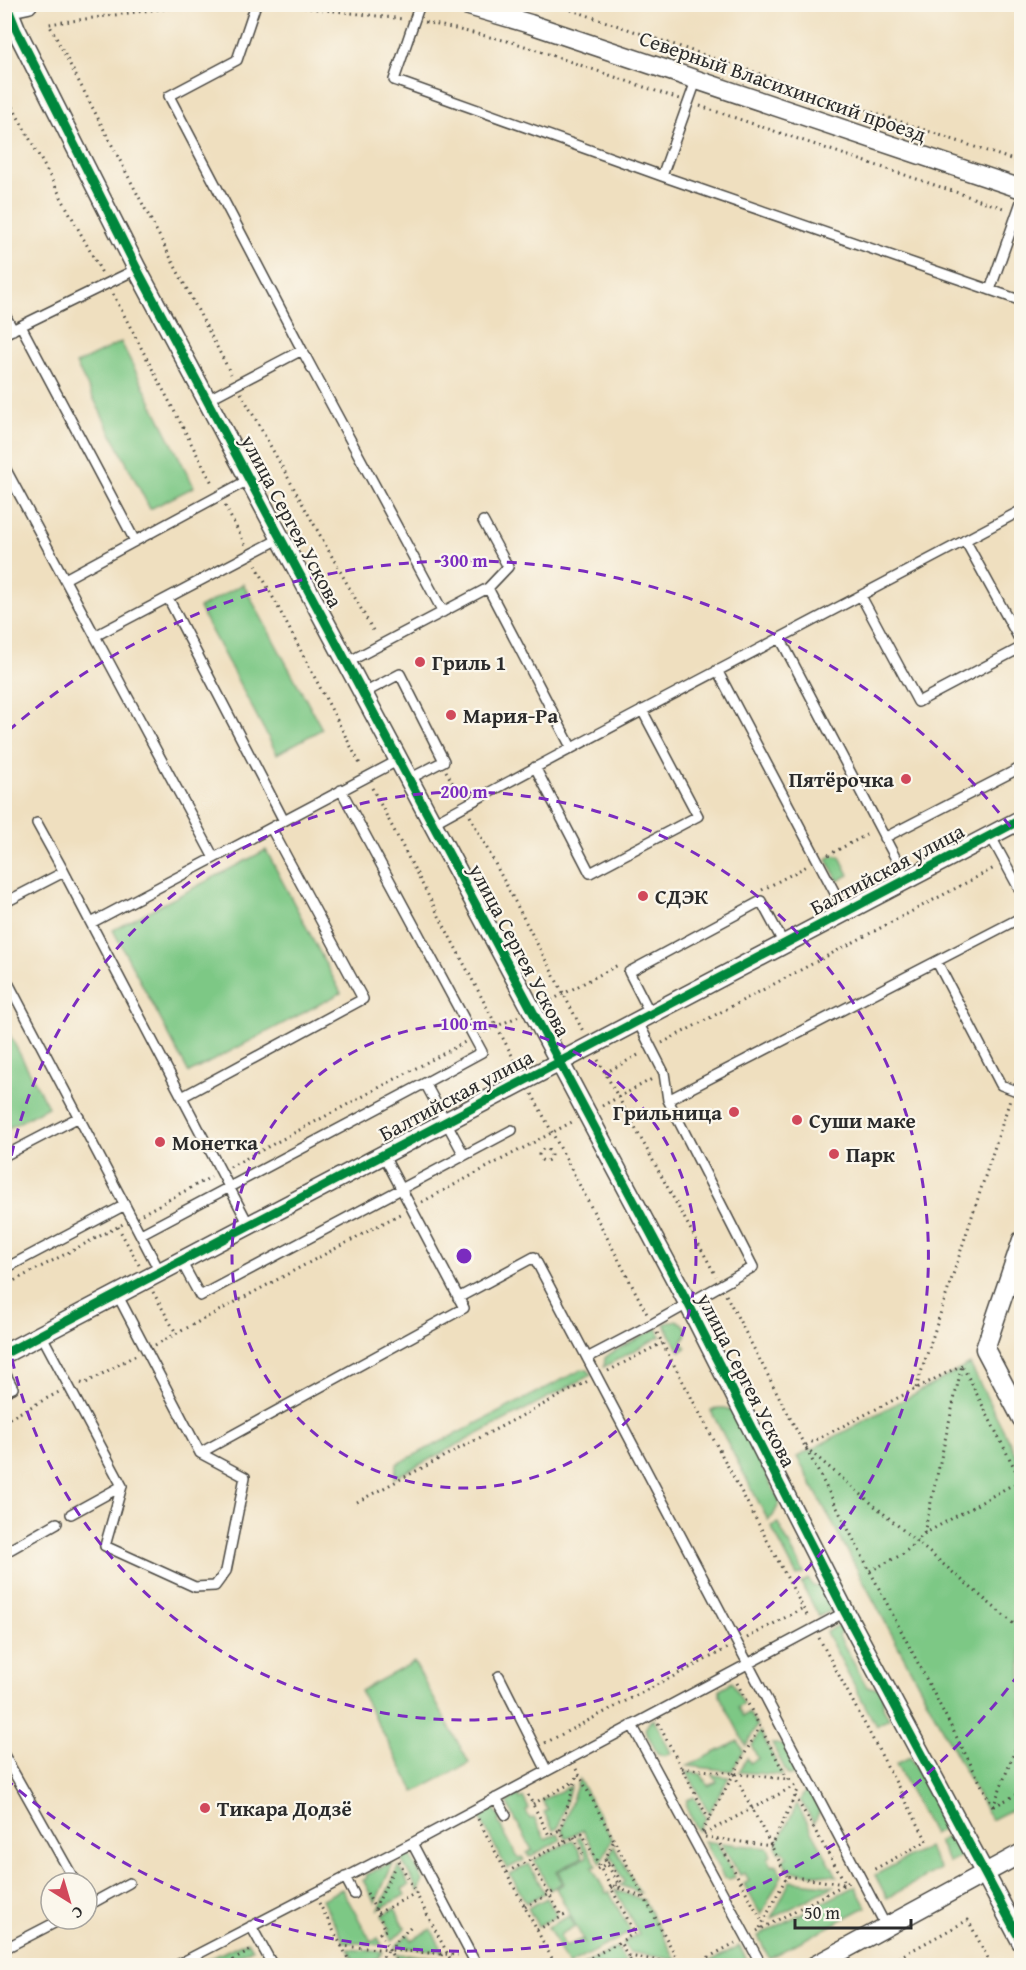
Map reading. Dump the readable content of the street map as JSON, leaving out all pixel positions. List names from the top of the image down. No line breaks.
{"streets":{"street":["Северный Власихинский проезд","улица Сергея Ускова","Балтийская улица"]},"crossings":[["улица Сергея Ускова","Балтийская улица"]],"places":["Гриль 1","Мария-Ра","Пятёрочка","СДЭК","Грильница","Суши маке","Монетка","Парк","Тикара Додзё"],"scale_bar":"50 m","north":"bottom right","rings":["300 m","200 m","100 m"]}
